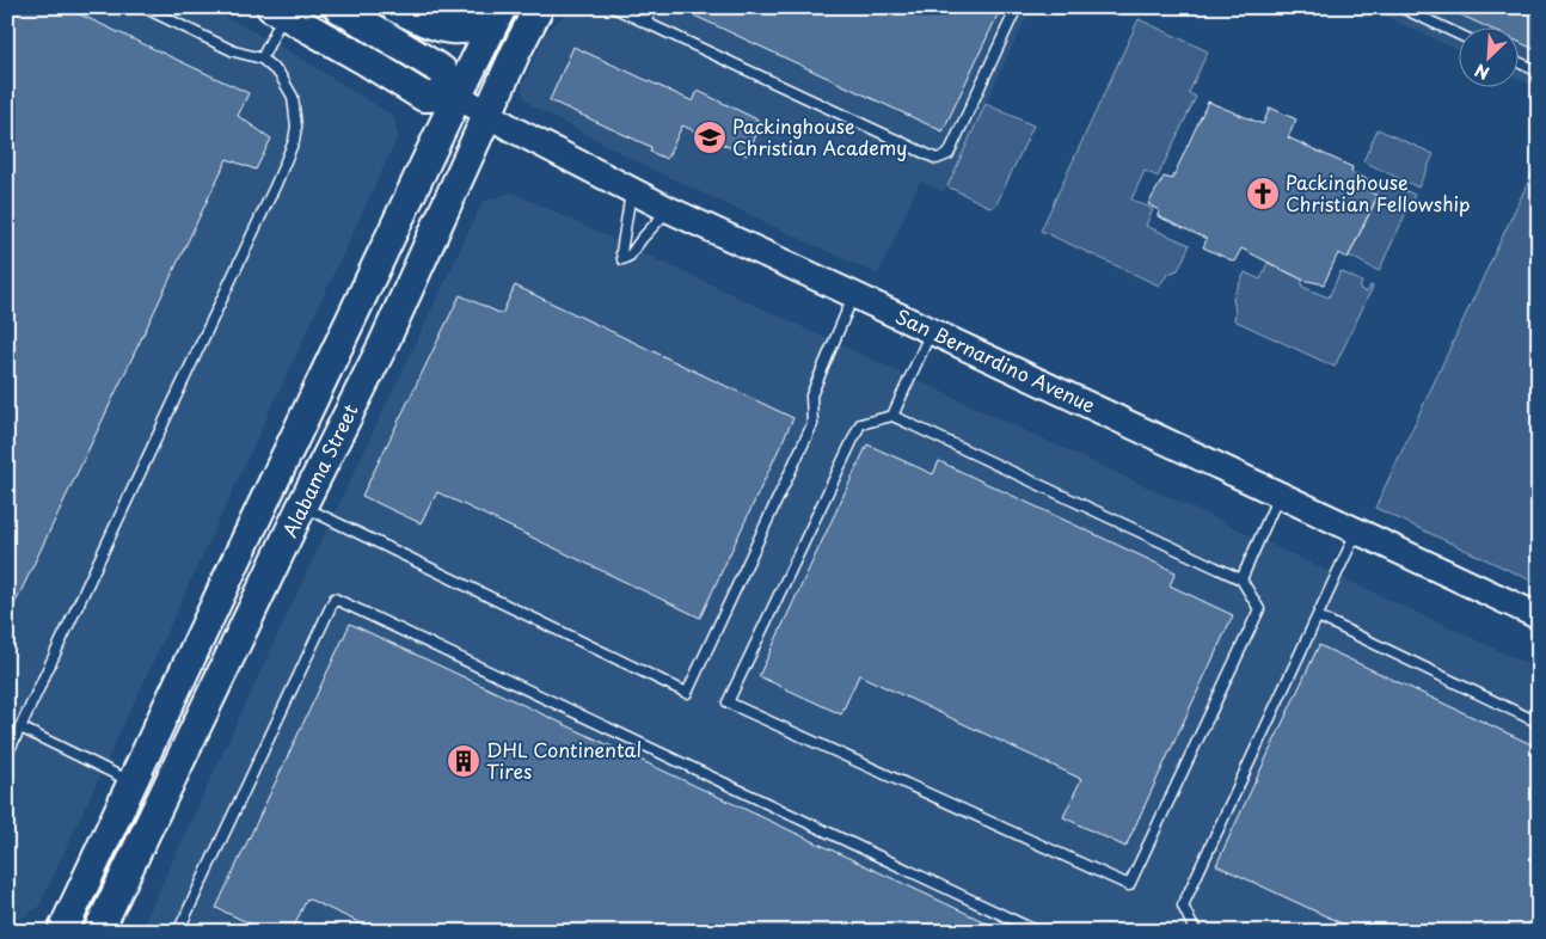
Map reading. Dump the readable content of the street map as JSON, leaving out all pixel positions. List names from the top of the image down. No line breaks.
{"streets":{"main road":["San Bernardino Avenue","Alabama Street"]},"crossings":[["San Bernardino Avenue","Alabama Street"]],"places":{"school or university":["Packinghouse Christian Academy"],"church":["Packinghouse Christian Fellowship"],"building":["DHL Continental Tires"]},"north":"bottom left"}
